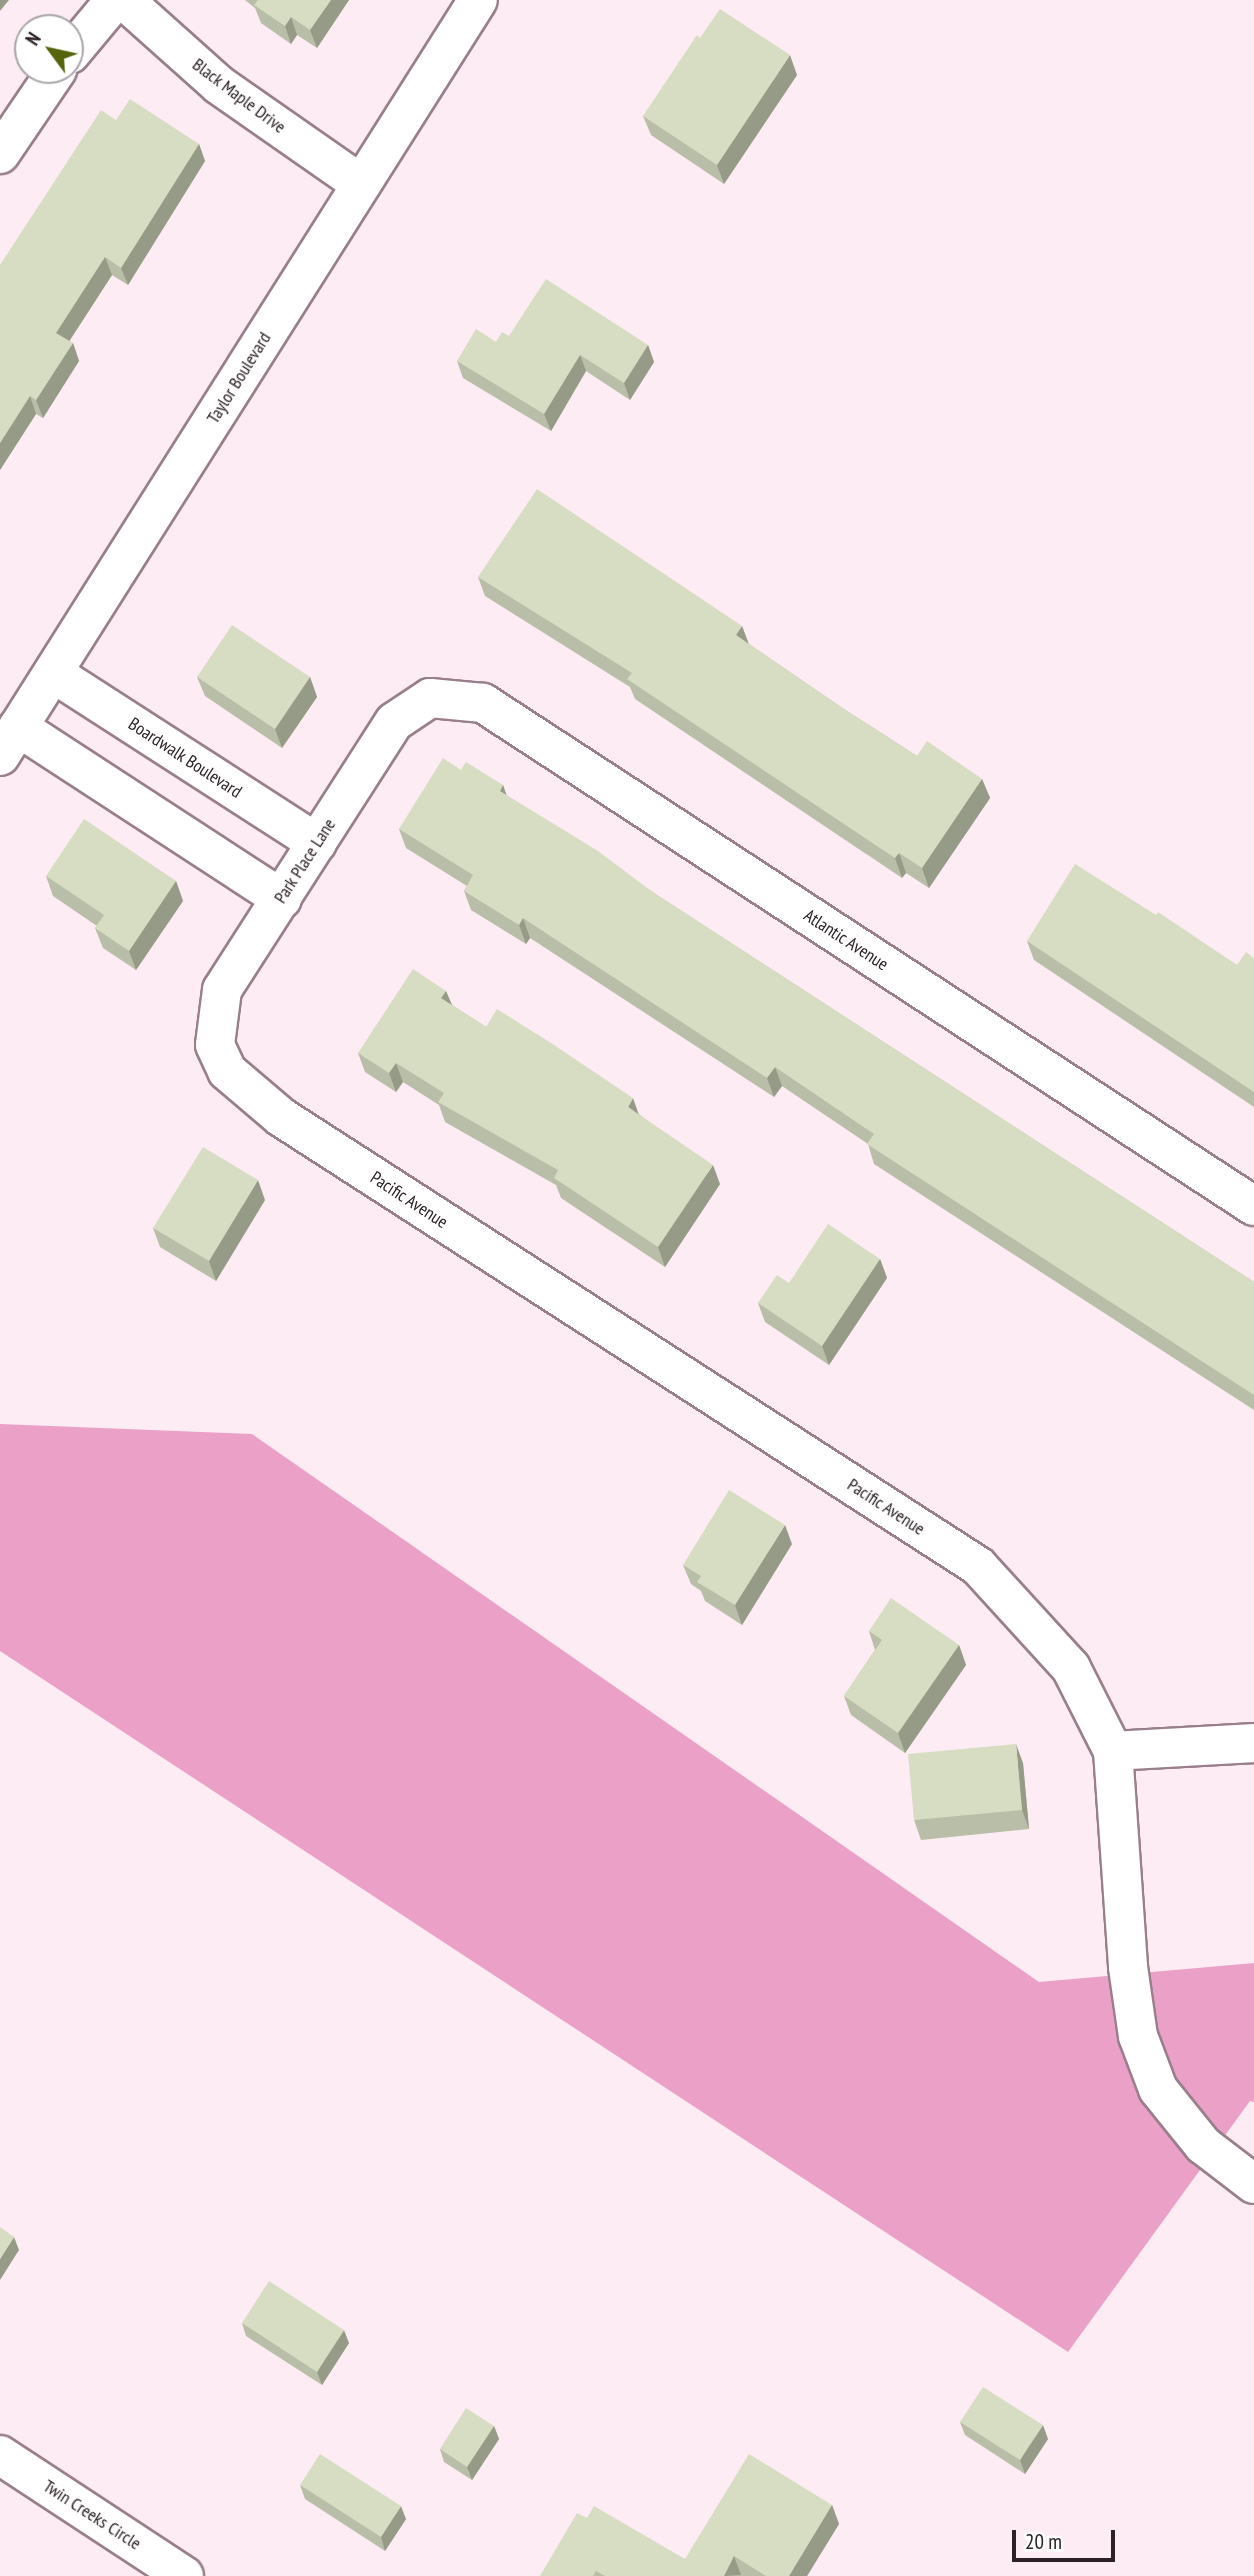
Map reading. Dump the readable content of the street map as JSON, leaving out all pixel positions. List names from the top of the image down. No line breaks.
{"streets":{"street":["Black Maple Drive","Taylor Boulevard","Boardwalk Boulevard","Park Place Lane","Atlantic Avenue","Pacific Avenue","Twin Creeks Circle"]},"crossings":[["Black Maple Drive","Taylor Boulevard"],["Taylor Boulevard","Boardwalk Boulevard"],["Boardwalk Boulevard","Park Place Lane"],["Park Place Lane","Atlantic Avenue"],["Park Place Lane","Pacific Avenue"]],"scale_bar":"20 m","north":"top left"}
